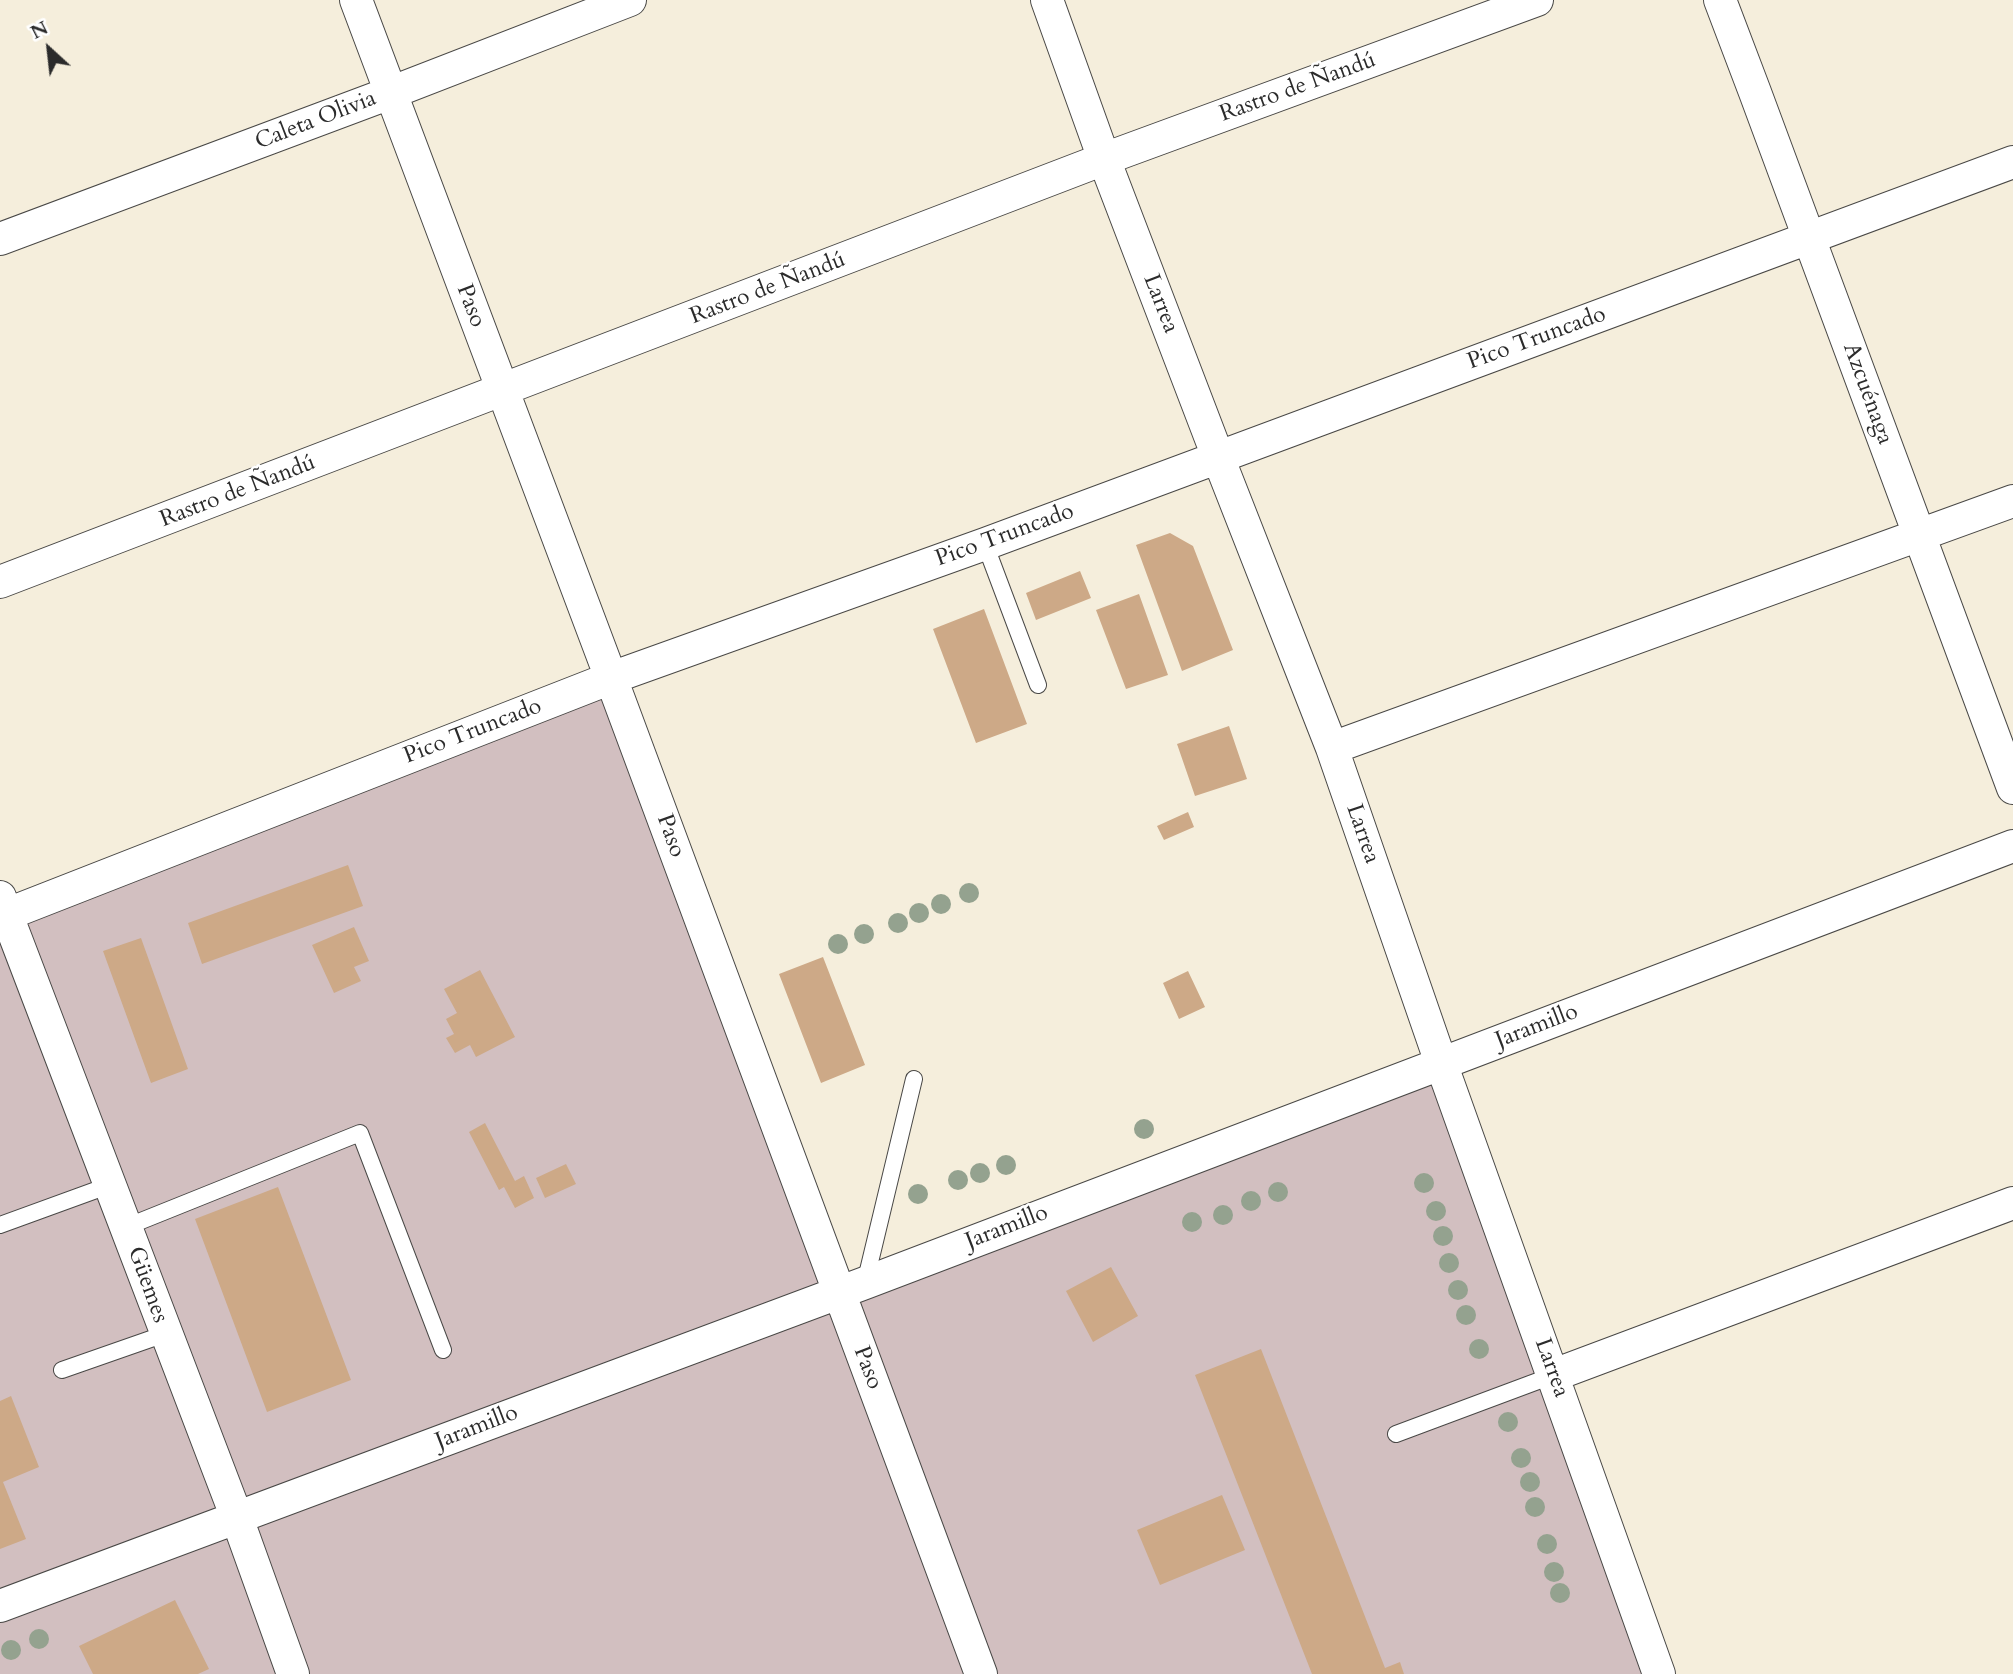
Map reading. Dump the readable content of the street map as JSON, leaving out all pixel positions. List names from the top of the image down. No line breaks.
{"streets":{"street":["Rastro de Ñandú","Caleta Olivia","Larrea","Paso","Pico Truncado","Azcuénaga","Jaramillo","Güemes"]},"crossings":[["Rastro de Ñandú","Larrea"],["Rastro de Ñandú","Paso"],["Caleta Olivia","Paso"],["Larrea","Pico Truncado"],["Larrea","Jaramillo"],["Paso","Pico Truncado"],["Paso","Jaramillo"],["Pico Truncado","Azcuénaga"],["Pico Truncado","Güemes"],["Jaramillo","Güemes"]],"north":"top left"}
